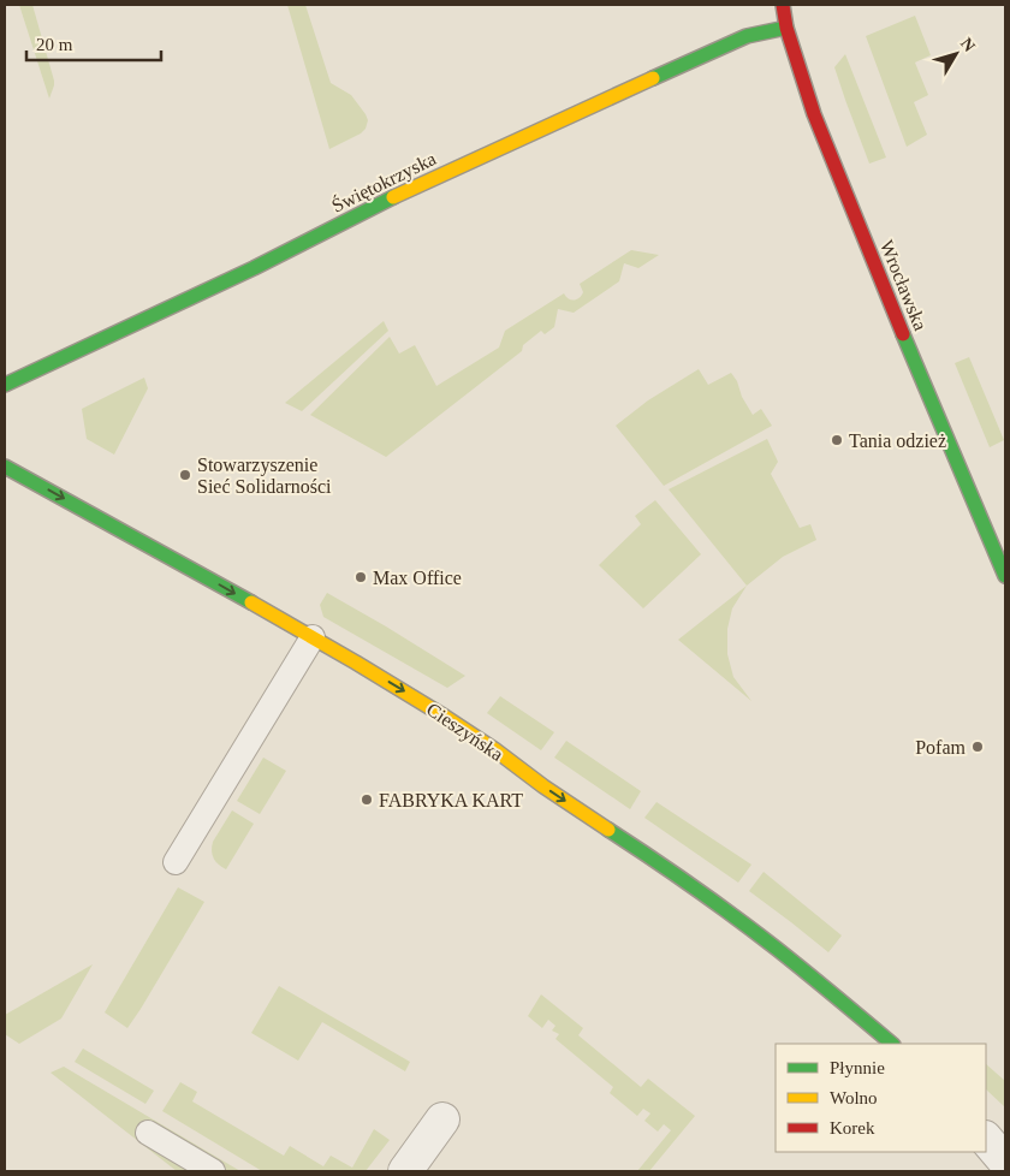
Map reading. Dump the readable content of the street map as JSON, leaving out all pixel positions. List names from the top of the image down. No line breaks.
{"streets":{"street":["Świętokrzyska","Wrocławska","Cieszyńska"]},"crossings":[["Świętokrzyska","Wrocławska"]],"one_way":["Cieszyńska"],"places":["Tania odzież","Stowarzyszenie Sieć Solidarności","Max Office","Pofam","FABRYKA KART"],"legend":["Płynnie","Wolno","Korek"],"scale_bar":"20 m","north":"top right"}
